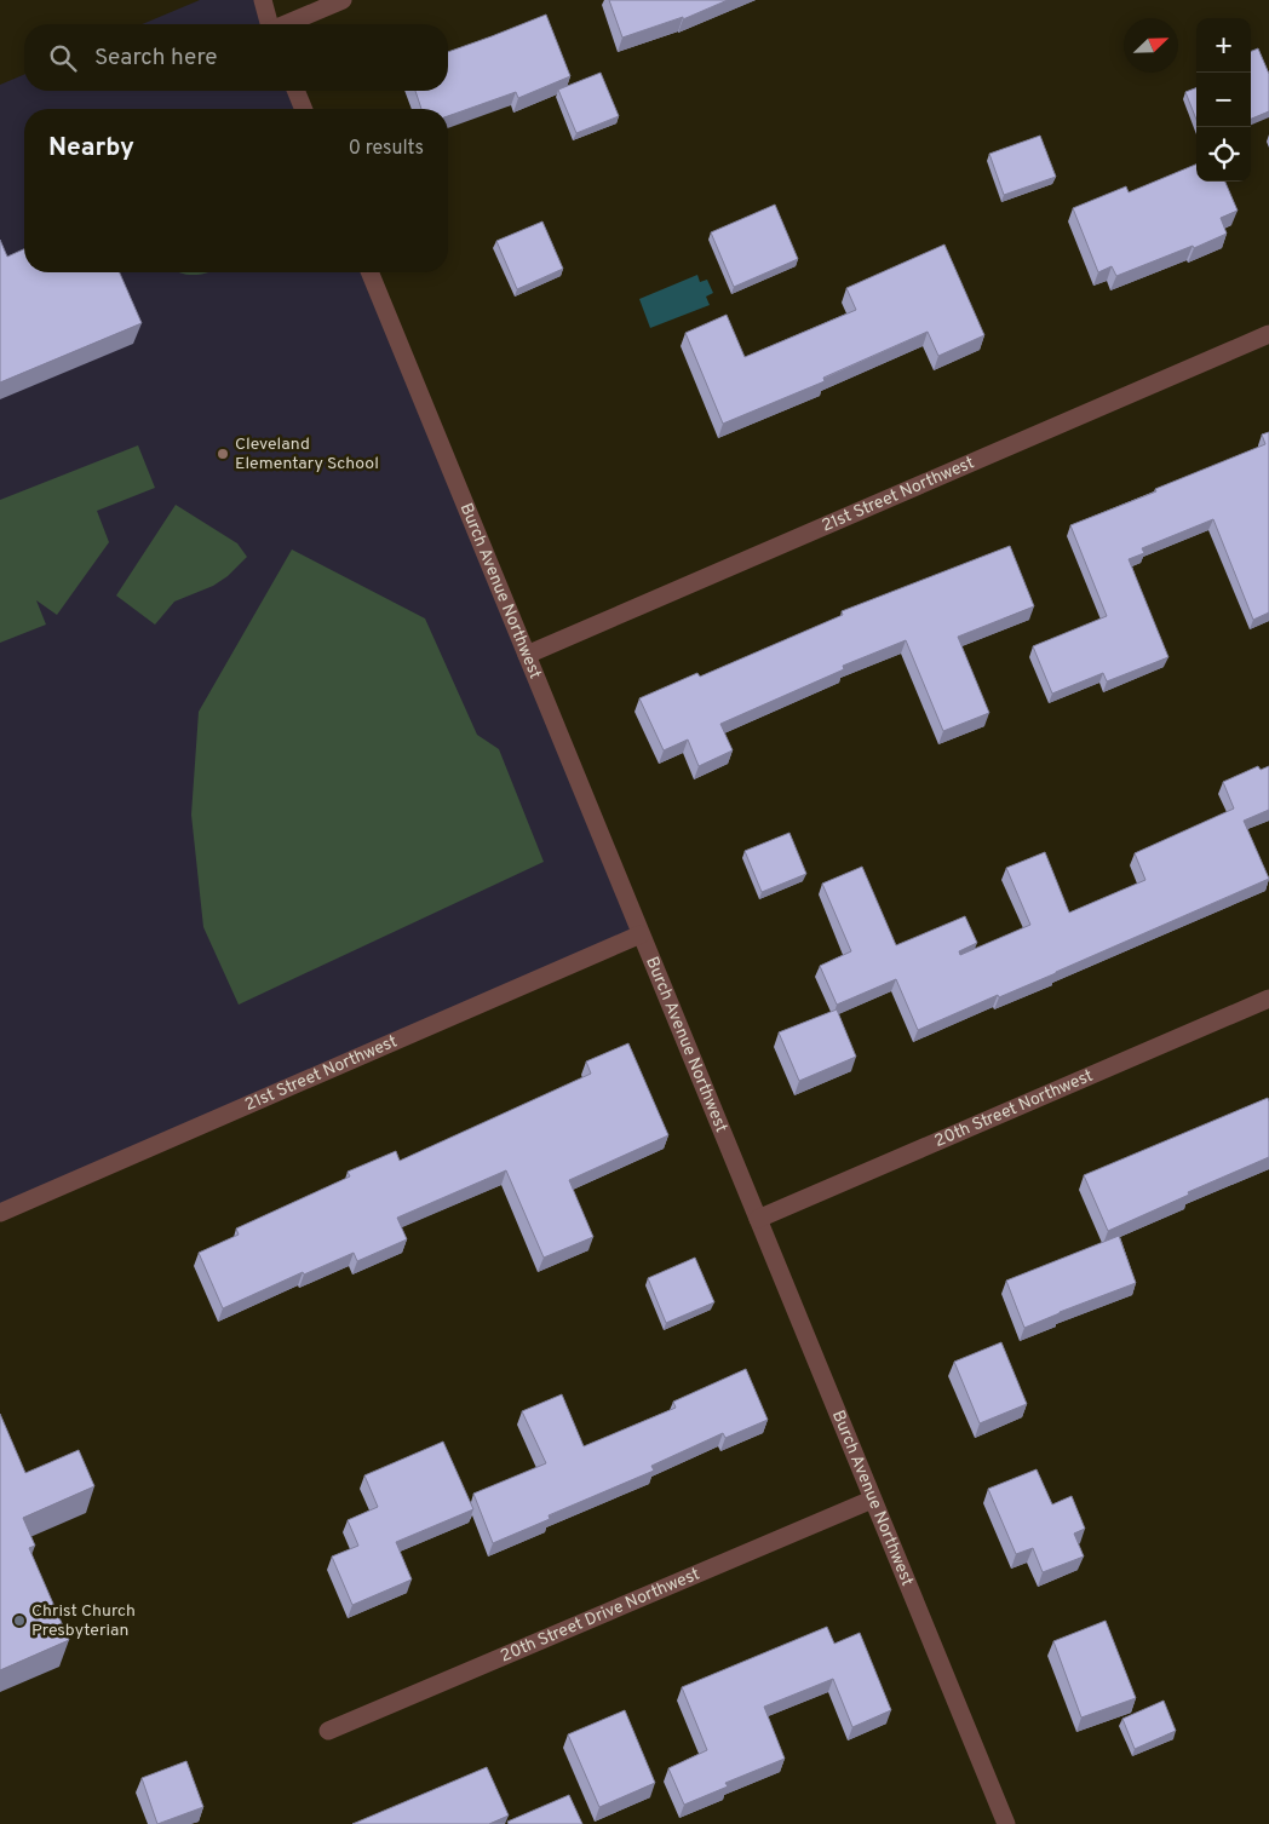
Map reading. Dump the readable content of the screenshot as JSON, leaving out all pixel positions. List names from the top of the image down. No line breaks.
{"streets":{"street":["21st Street Northwest","Burch Avenue Northwest","20th Street Northwest","20th Street Drive Northwest"]},"crossings":[["21st Street Northwest","Burch Avenue Northwest"],["Burch Avenue Northwest","20th Street Northwest"],["Burch Avenue Northwest","20th Street Drive Northwest"]],"places":["Cleveland Elementary School","Christ Church Presbyterian"],"north":"top right","page":{"map_buttons":["+","−"],"search":"Search here","heading":["Nearby","0 results"]}}
